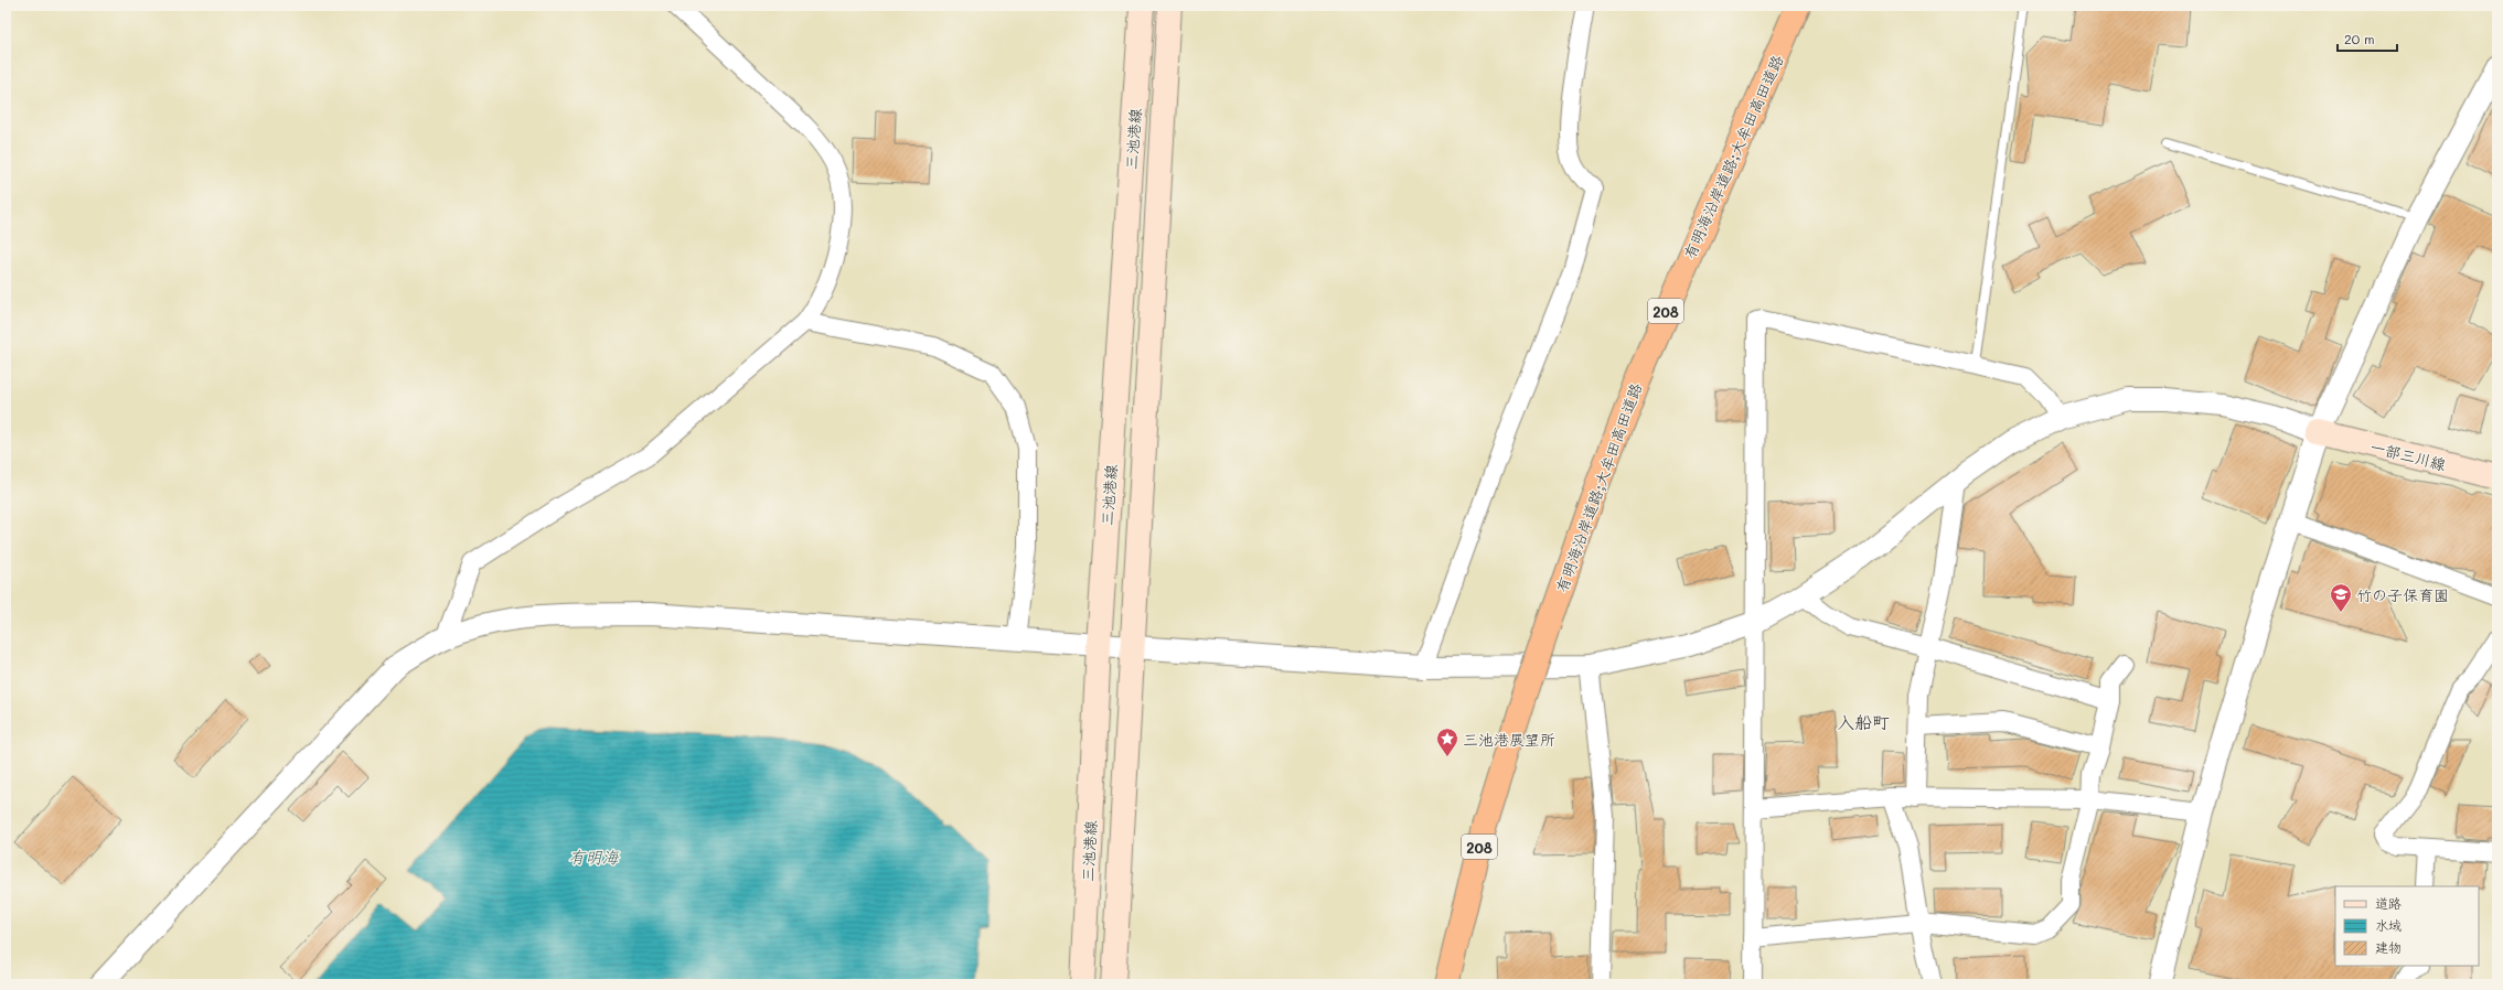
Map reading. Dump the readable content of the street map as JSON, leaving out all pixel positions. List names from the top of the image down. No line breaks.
{"streets":{"highway":["有明海沿岸道路;大牟田高田道路","208"],"main road":["三池港線","一部三川線"]},"districts":["入船町"],"water":["有明海"],"places":{"school or university":["竹の子保育園"],"place":["三池港展望所"]},"legend":["道路","水域","建物"],"scale_bar":"20 m"}
